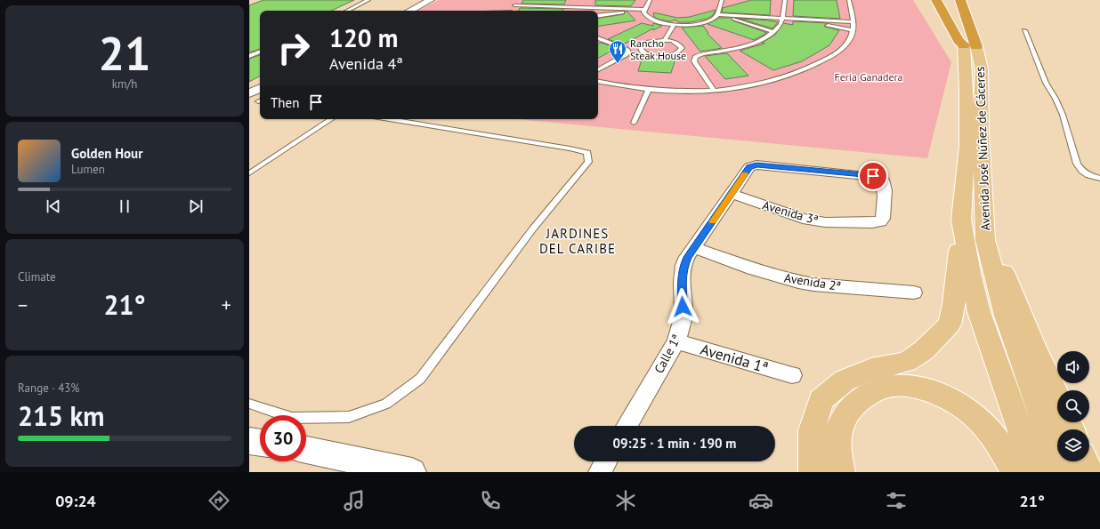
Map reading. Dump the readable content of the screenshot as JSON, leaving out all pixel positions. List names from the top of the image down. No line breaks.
{"streets":{"main road":["Avenida José Núñez de Cáceres"],"street":["Avenida 3ª","Avenida 2ª","Calle 1ª","Avenida 1ª"]},"crossings":[["Avenida 3ª","Calle 1ª"],["Avenida 2ª","Calle 1ª"],["Calle 1ª","Avenida 1ª"]],"districts":["JARDINES DEL CARIBE"],"parks":["Feria Ganadera"],"places":{"restaurant":["Rancho Steak House"]},"page":{"tile":[["21","km/h"],"Climate",["Range · 43%","215 km"]],"turn":["120 m","Avenida 4ª"],"then":"Then","song":["Golden Hour","Lumen"],"heat":["−","21°","+"],"limit":"30","trip":"09:25 · 1 min · 190 m","tabs":["09:24","21°"]}}
